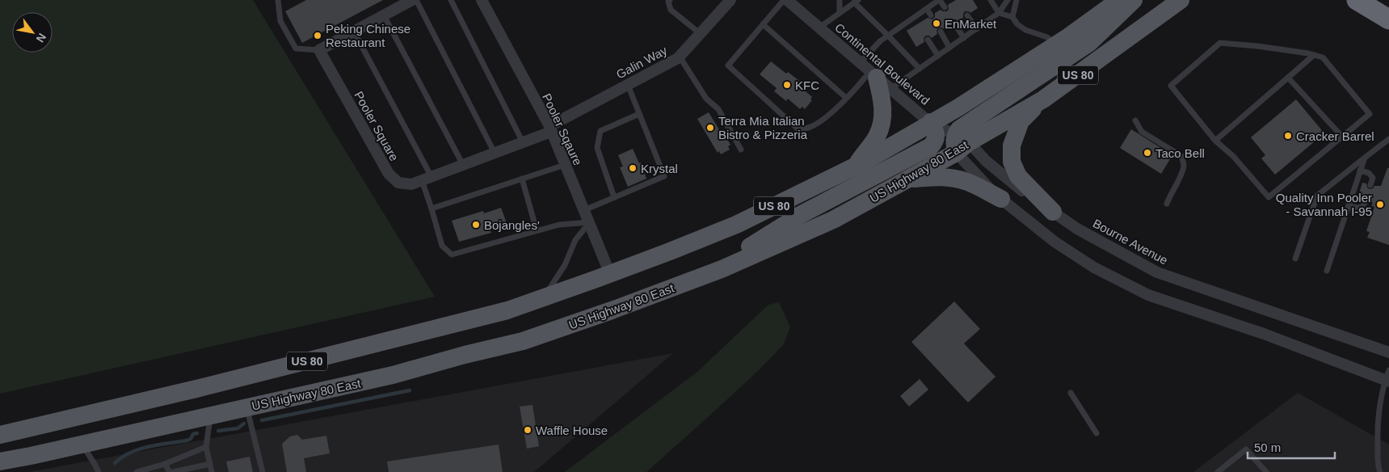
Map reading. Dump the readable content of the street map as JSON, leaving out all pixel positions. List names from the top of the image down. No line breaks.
{"streets":{"main road":["US 80","US Highway 80 East"],"street":["Galin Way","Continental Boulevard","Pooler Square","Pooler Sqaure","Bourne Avenue"]},"crossings":[["Galin Way","Pooler Square"],["Galin Way","Pooler Sqaure"],["Continental Boulevard","US 80"],["Continental Boulevard","US Highway 80 East"],["Continental Boulevard","Bourne Avenue"],["US 80","Pooler Sqaure"],["US 80","Bourne Avenue"],["Pooler Square","Pooler Sqaure"],["US Highway 80 East","Bourne Avenue"]],"places":["EnMarket","Peking Chinese Restaurant","KFC","Terra Mia Italian Bistro & Pizzeria","Cracker Barrel","Taco Bell","Krystal","Quality Inn Pooler - Savannah I-95","Bojangles'","Waffle House"],"scale_bar":"50 m","north":"bottom right"}
